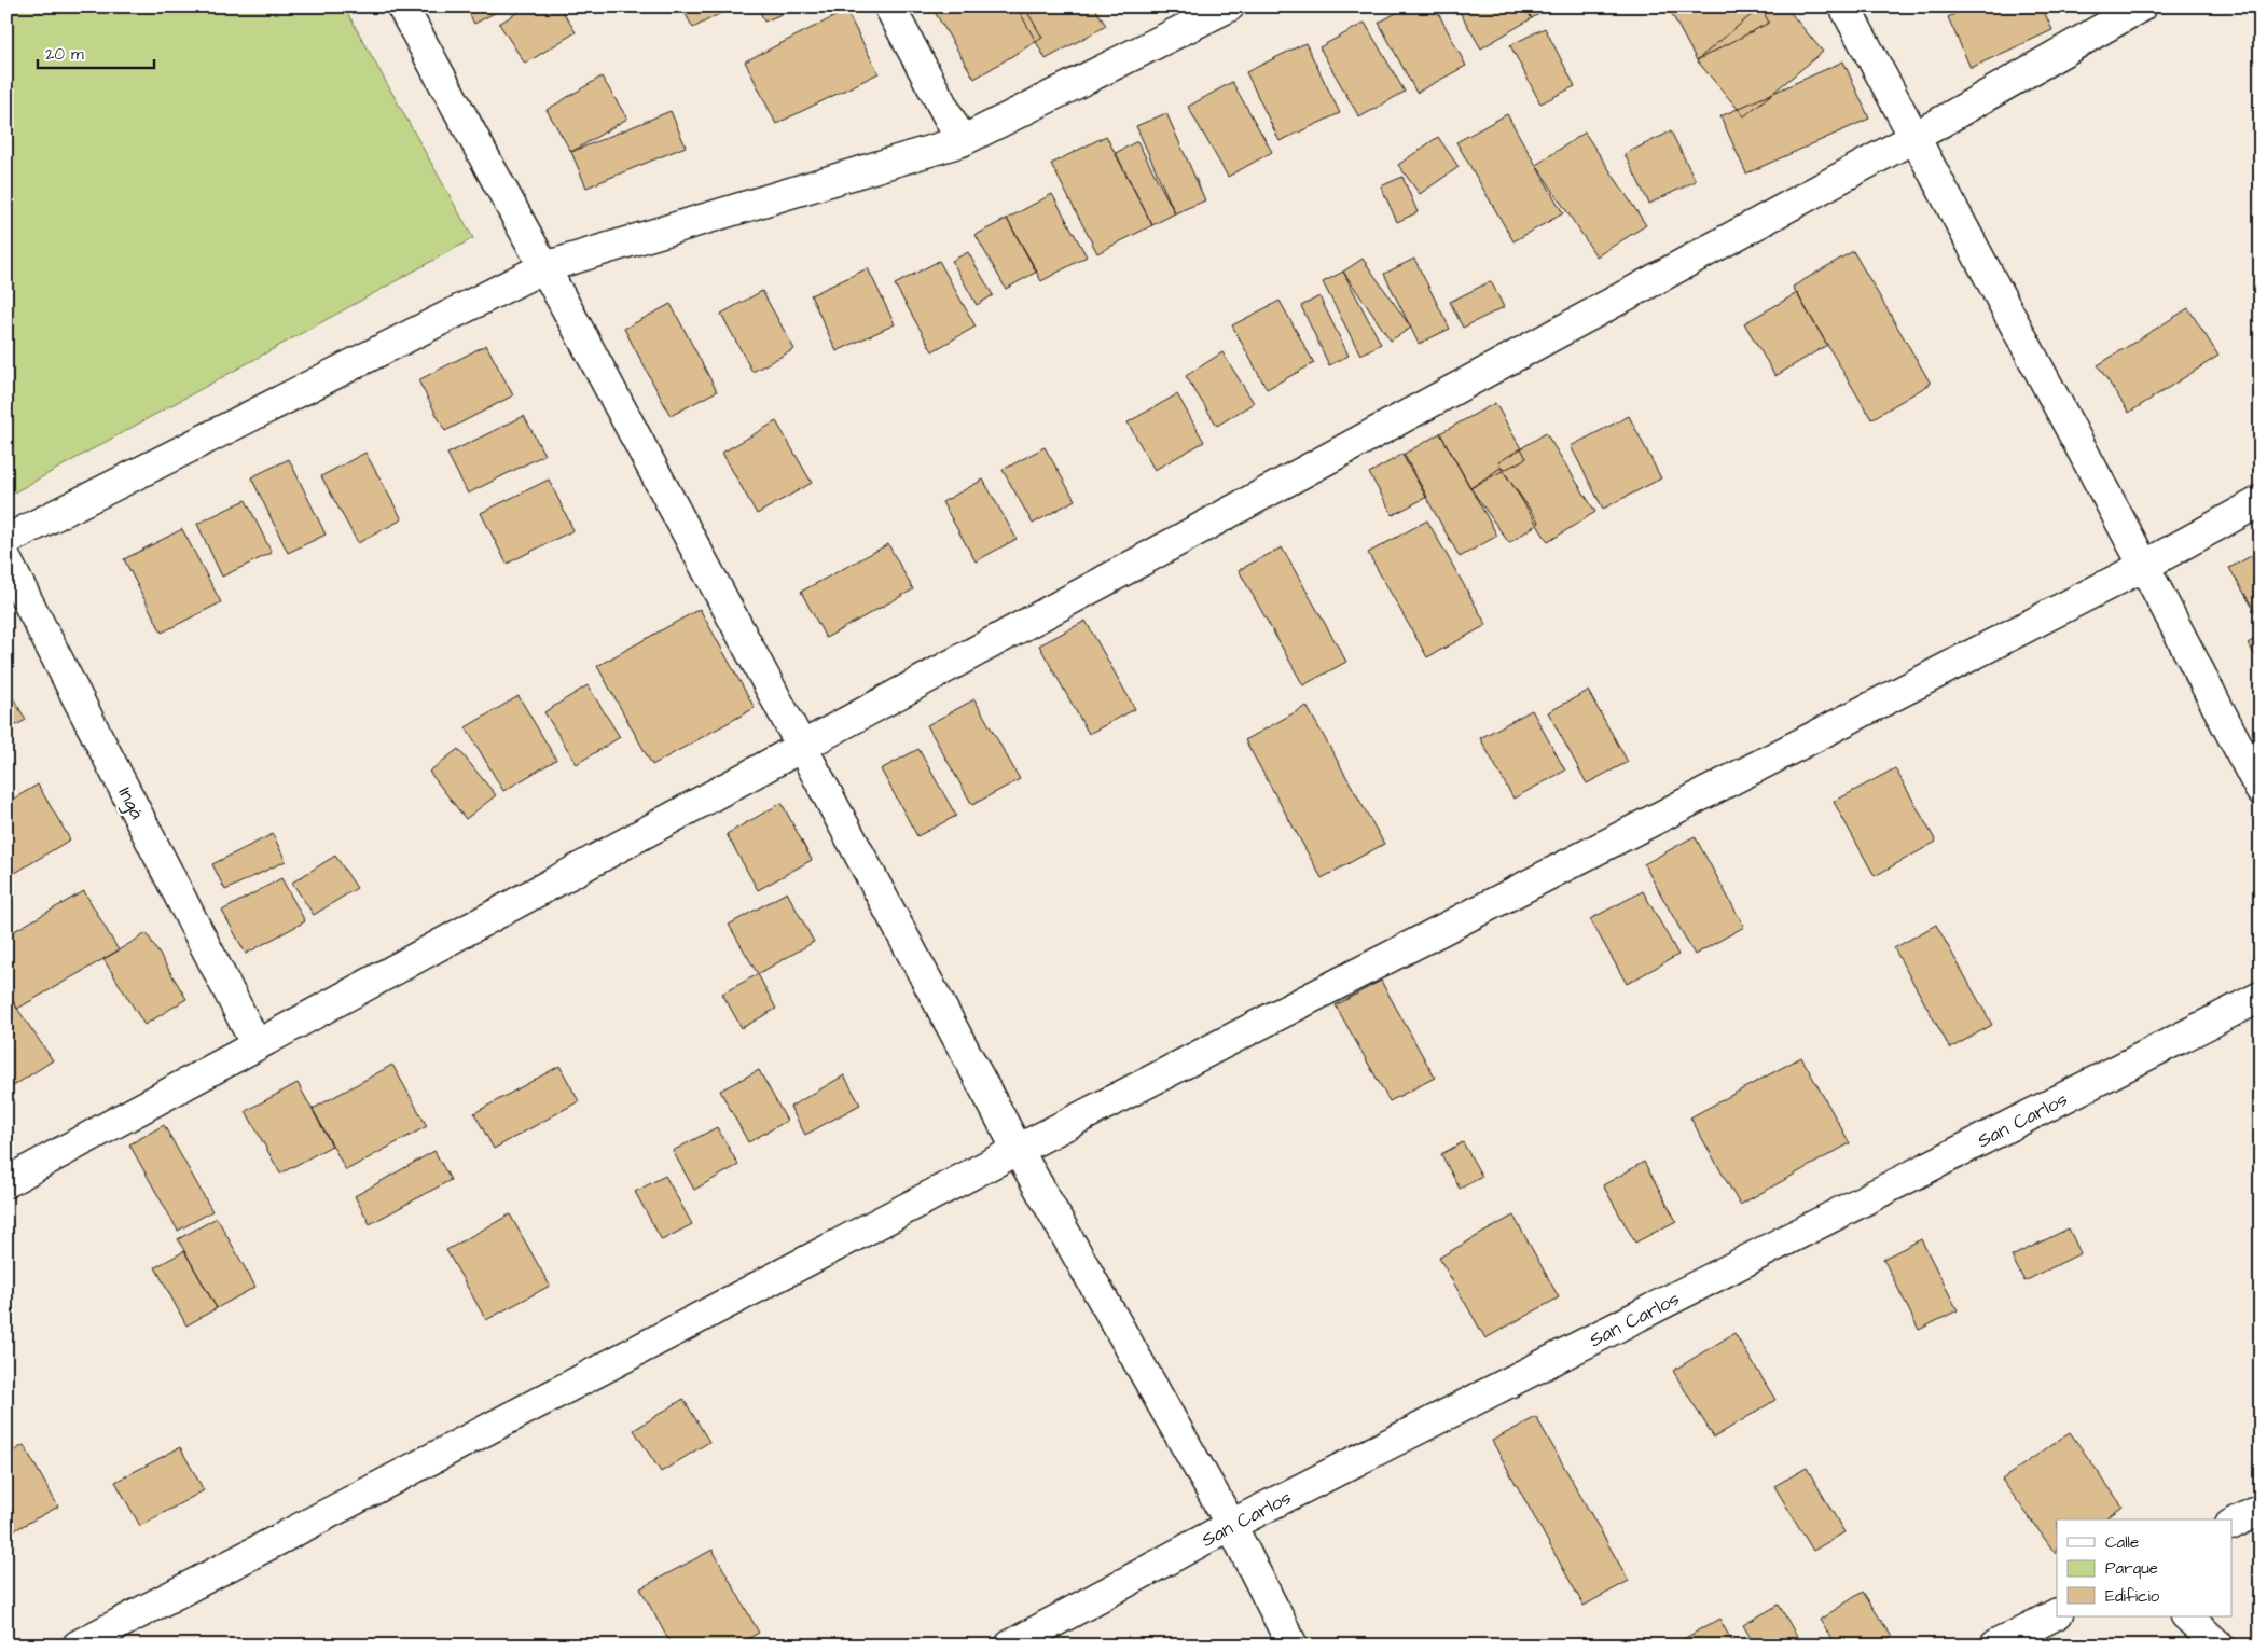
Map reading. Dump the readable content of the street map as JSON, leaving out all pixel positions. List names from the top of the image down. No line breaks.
{"streets":{"street":["Ingá","San Carlos"]},"legend":["Calle","Parque","Edificio"],"scale_bar":"20 m"}
